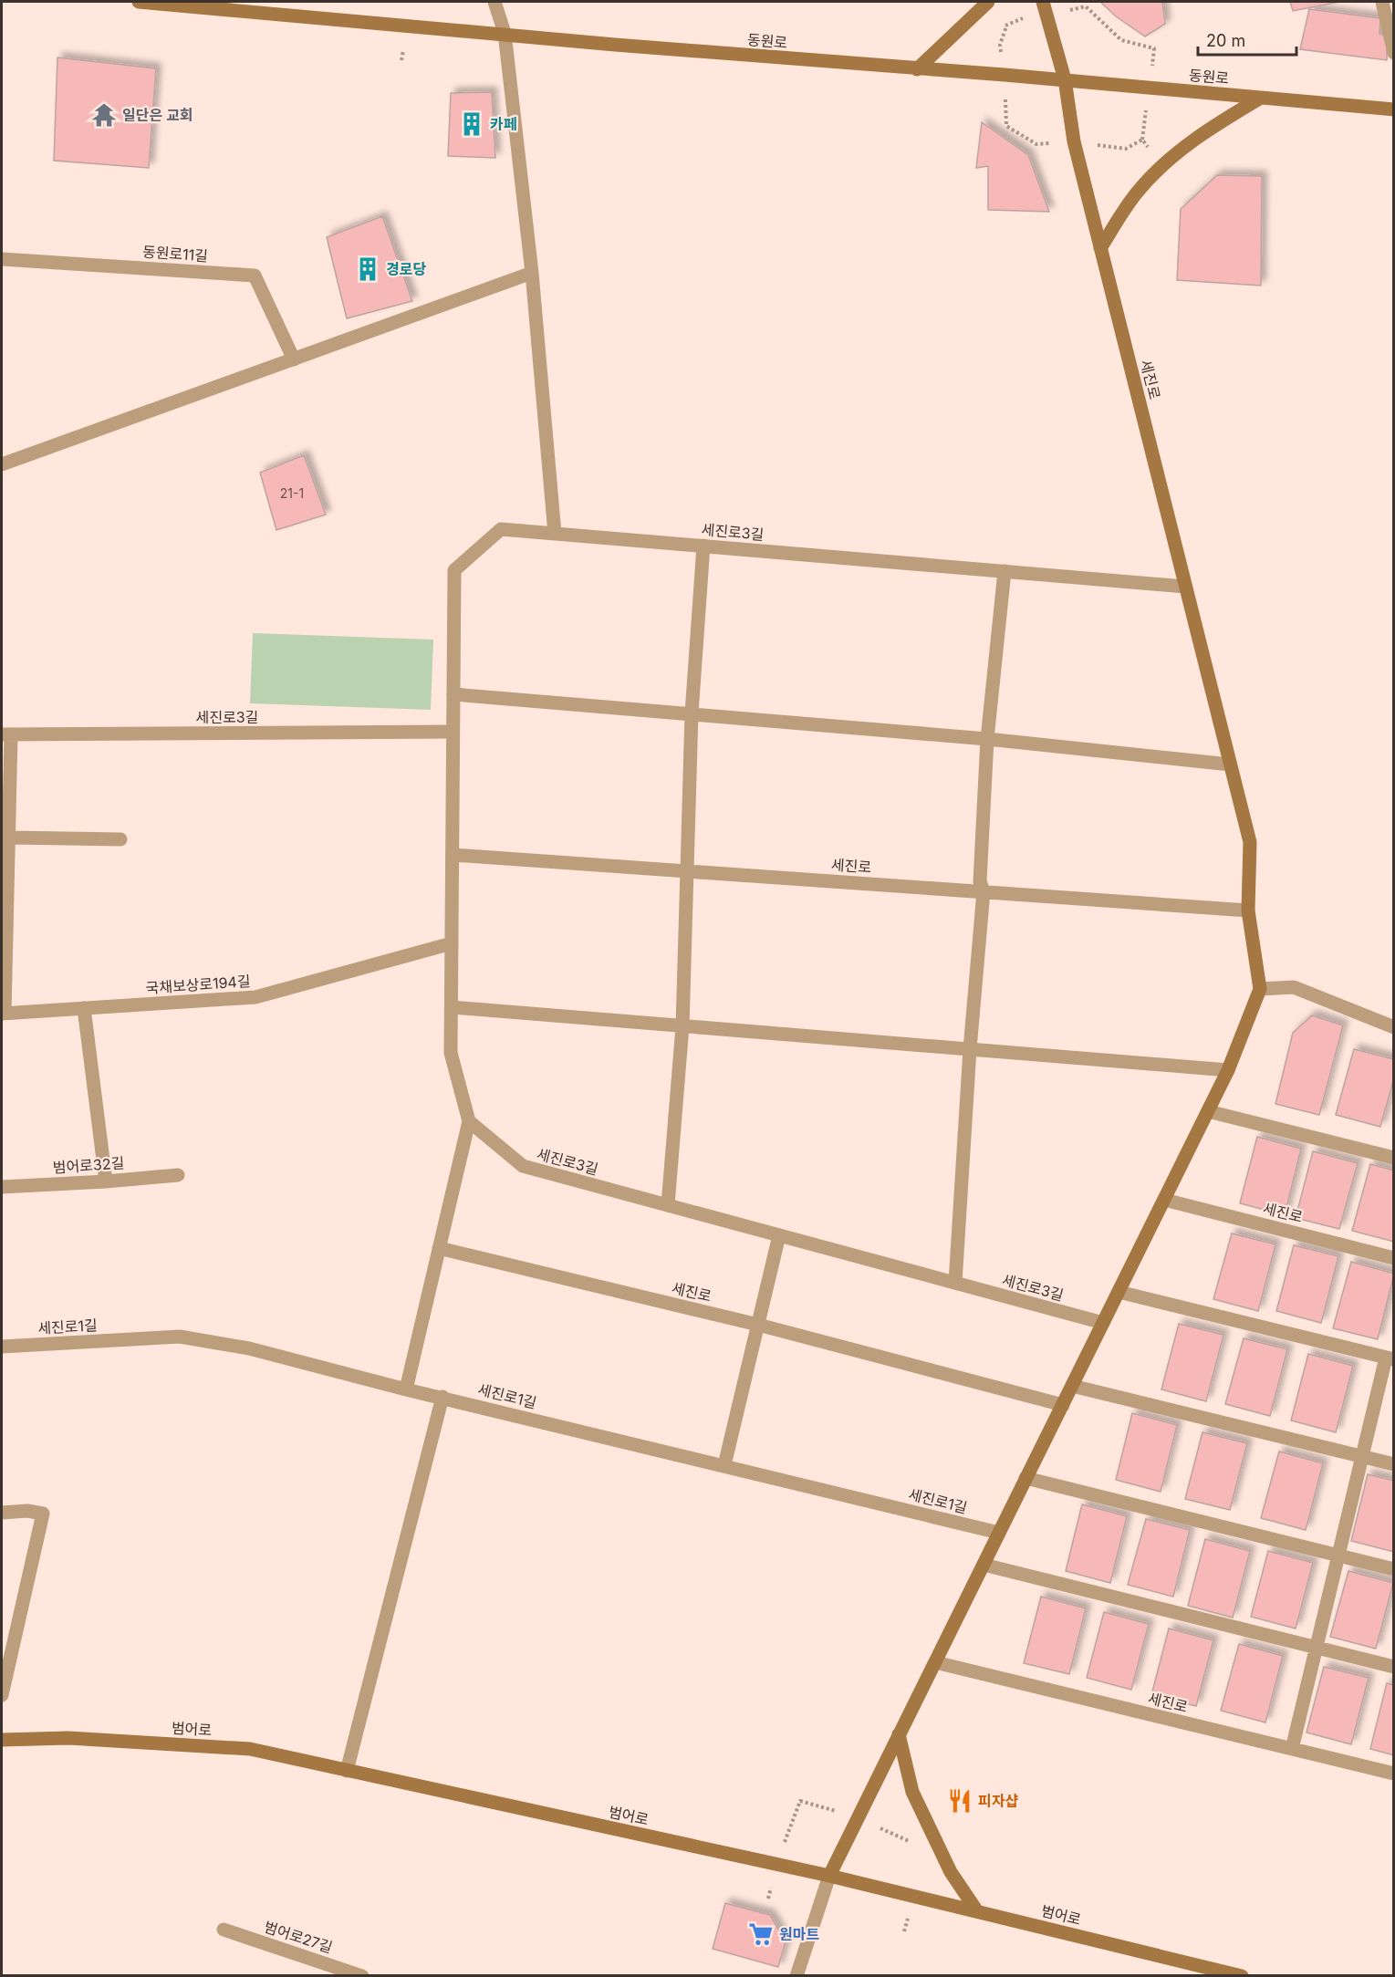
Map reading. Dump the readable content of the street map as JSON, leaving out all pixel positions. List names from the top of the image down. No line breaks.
{"streets":{"main road":["동원로","세진로","범어로"],"street":["동원로11길","세진로3길","국채보상로194길","범어로32길","세진로1길","범어로27길"]},"crossings":[["동원로","세진로"],["세진로","세진로3길"],["세진로3길","국채보상로194길"]],"places":{"temple":["일단은 교회"],"building":["카페","경로당"],"restaurant":["피자샵"],"supermarket":["원마트"]},"house_numbers":["21-1"],"scale_bar":"20 m"}
